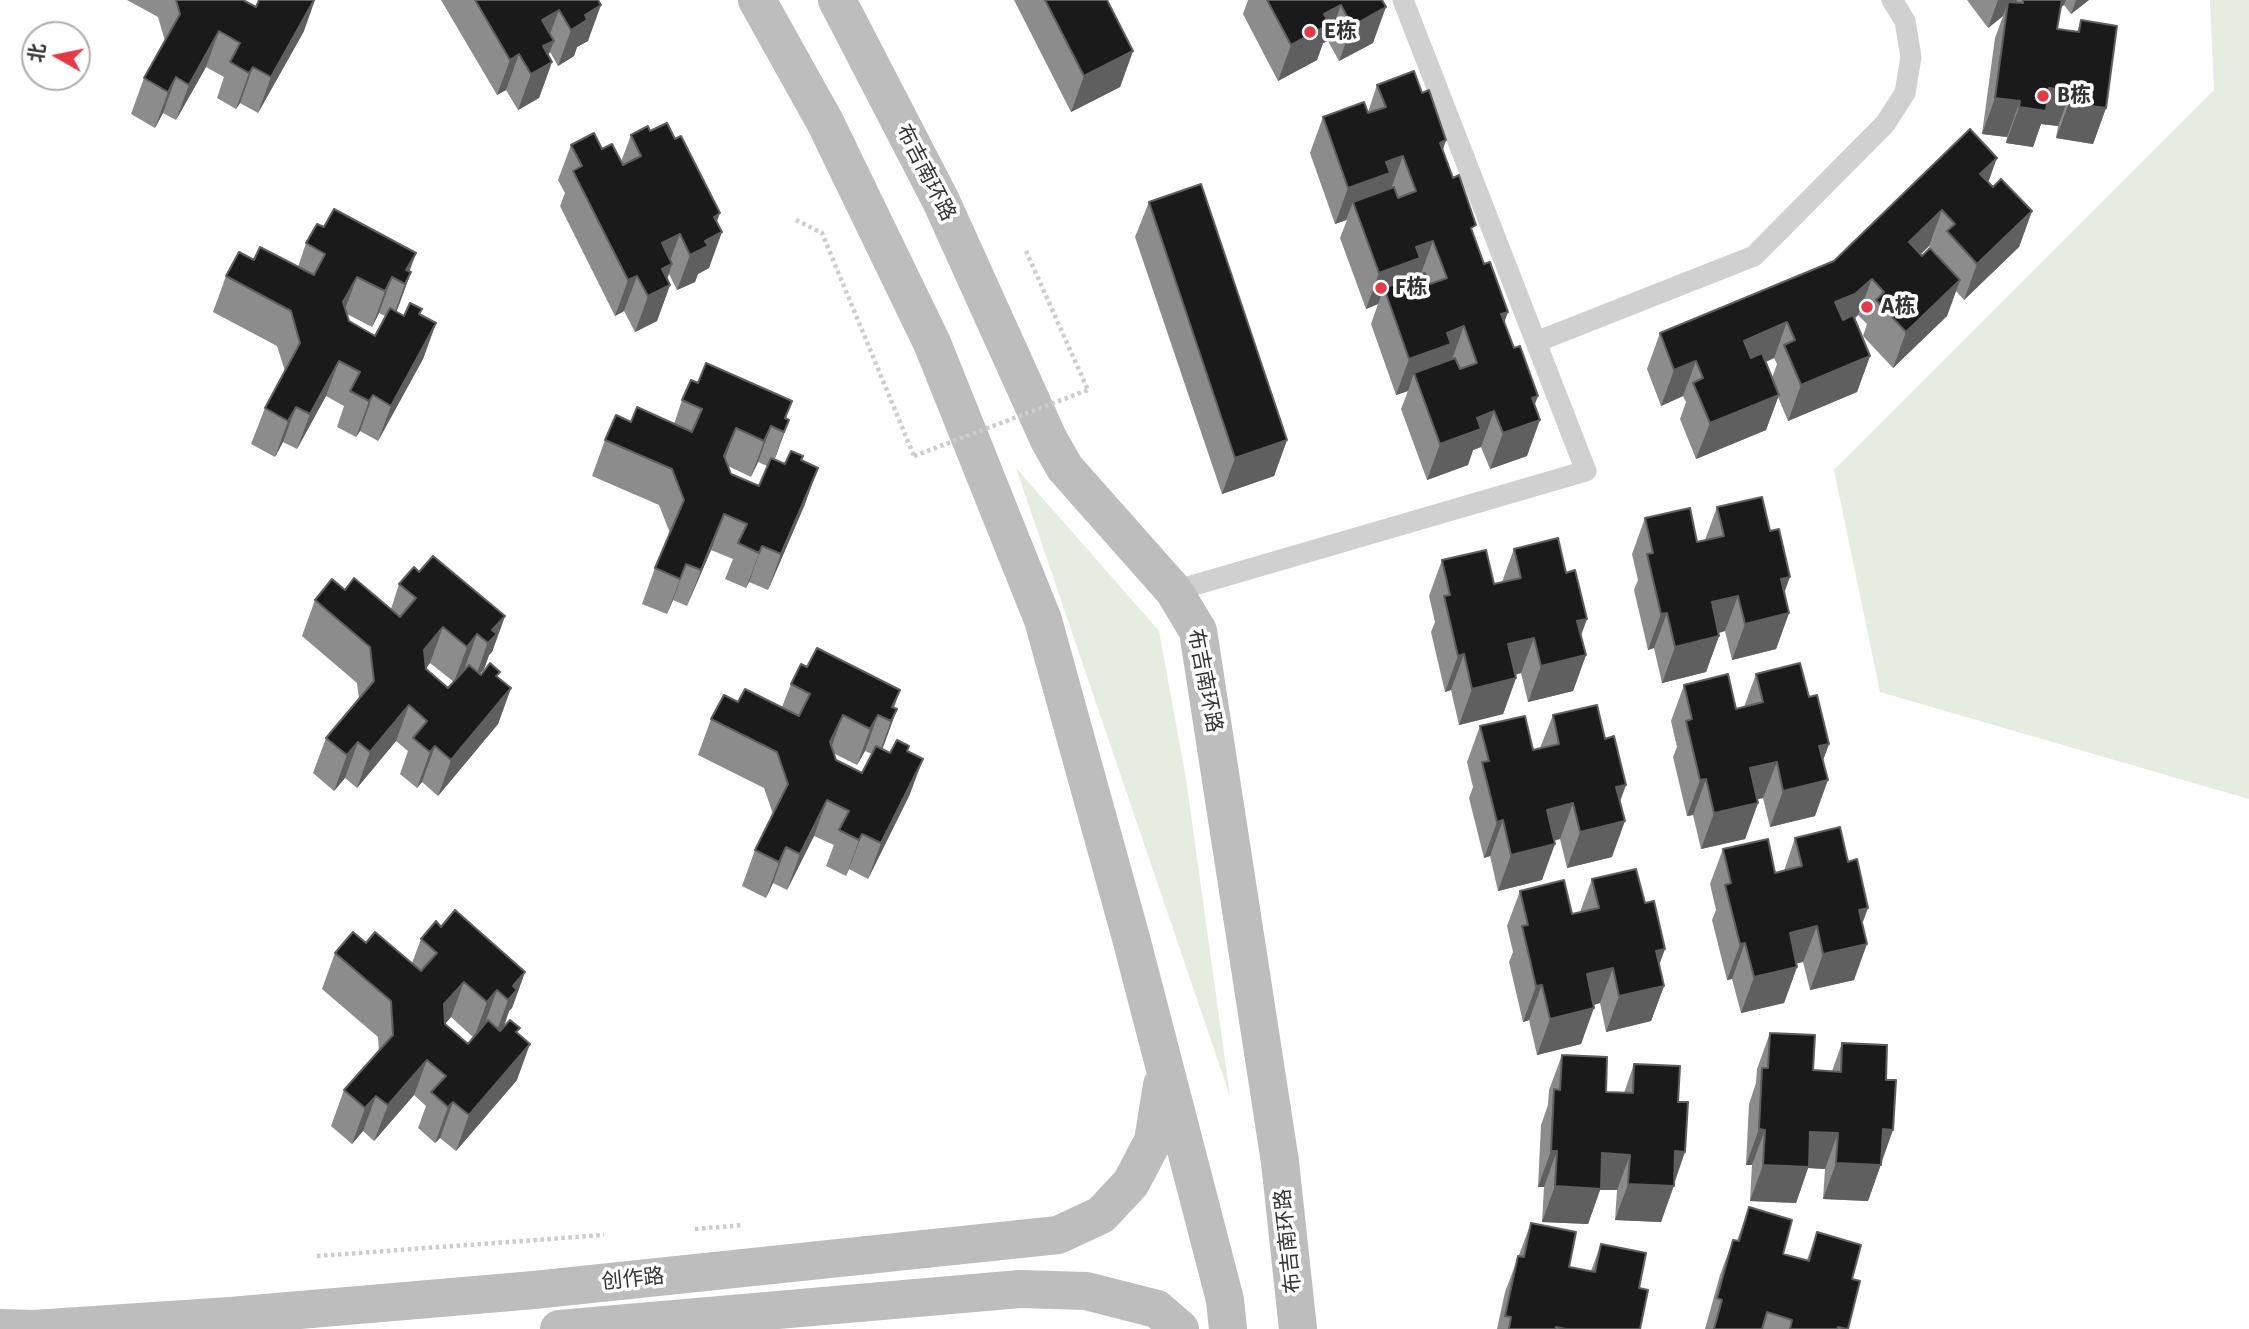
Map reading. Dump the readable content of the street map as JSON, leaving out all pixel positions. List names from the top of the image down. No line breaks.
{"streets":{"street":["布吉南环路","创作路"]},"places":["E栋","B栋","F栋","A栋"],"north":"left"}
